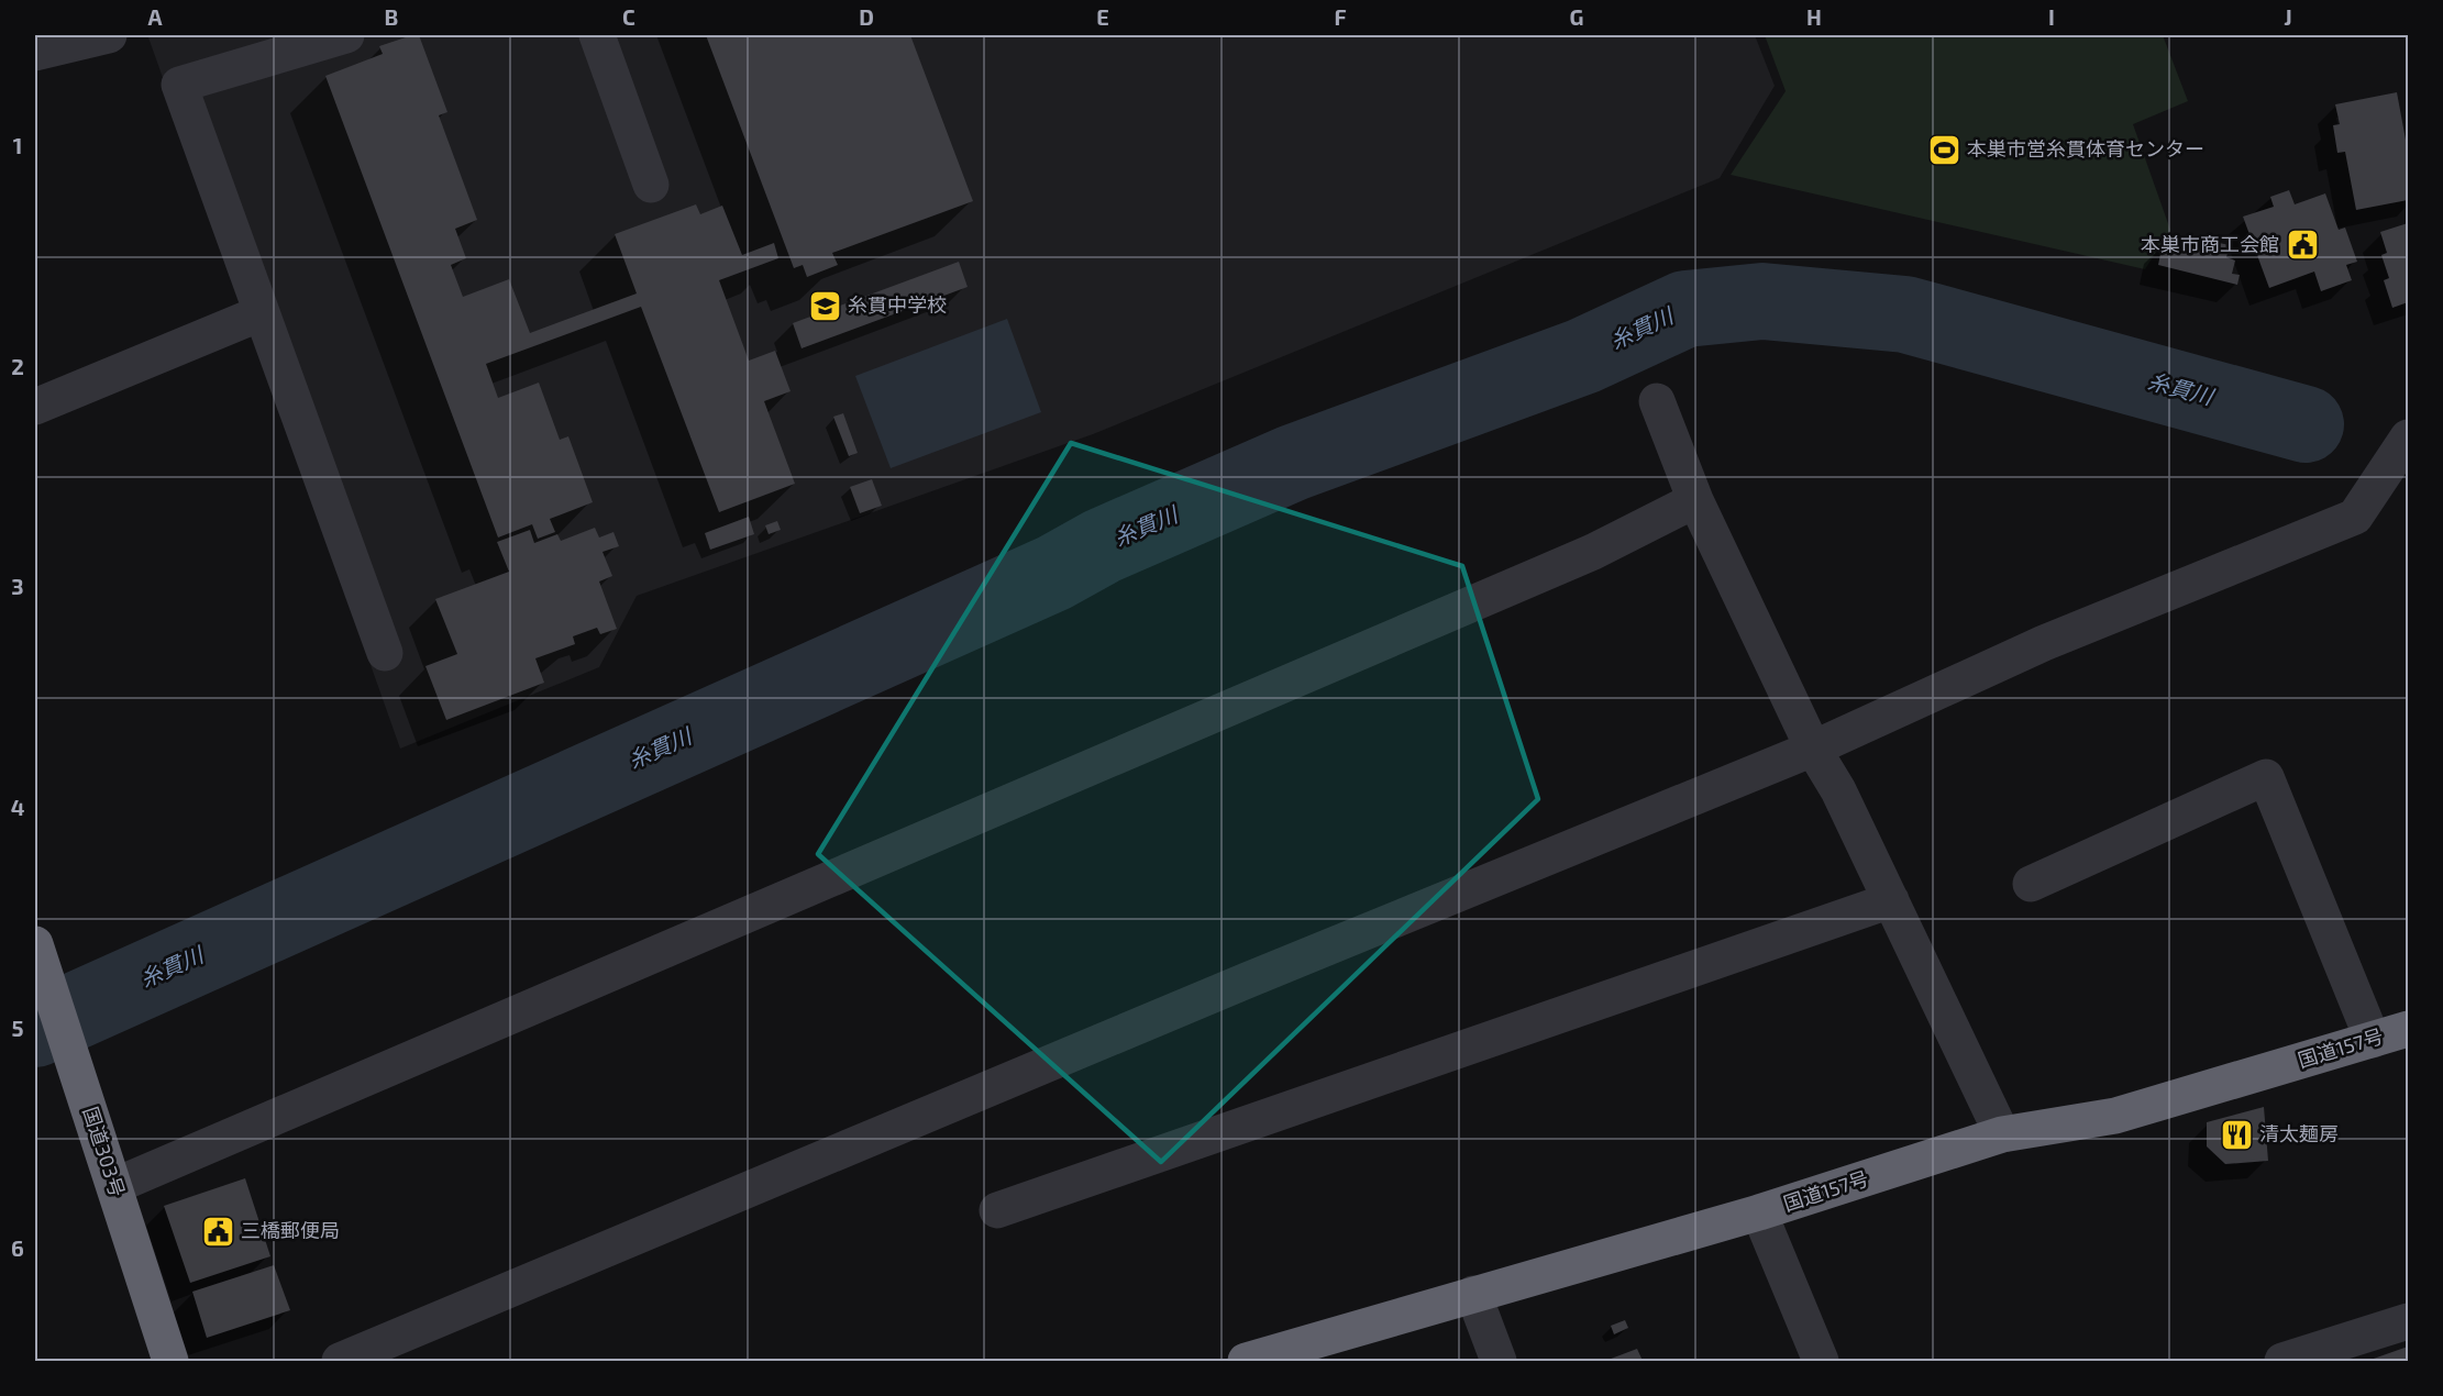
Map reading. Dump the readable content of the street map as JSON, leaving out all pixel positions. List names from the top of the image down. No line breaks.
{"streets":{"highway":["国道157号","国道303号"]},"water":["糸貫川"],"places":{"sports":["本巣市営糸貫体育センター"],"public building":["本巣市商工会館","三橋郵便局"],"school or university":["糸貫中学校"],"restaurant":["清太麺房"]},"grid":{"columns":["A","B","C","D","E","F","G","H","I","J"],"rows":["1","2","3","4","5","6"]}}
